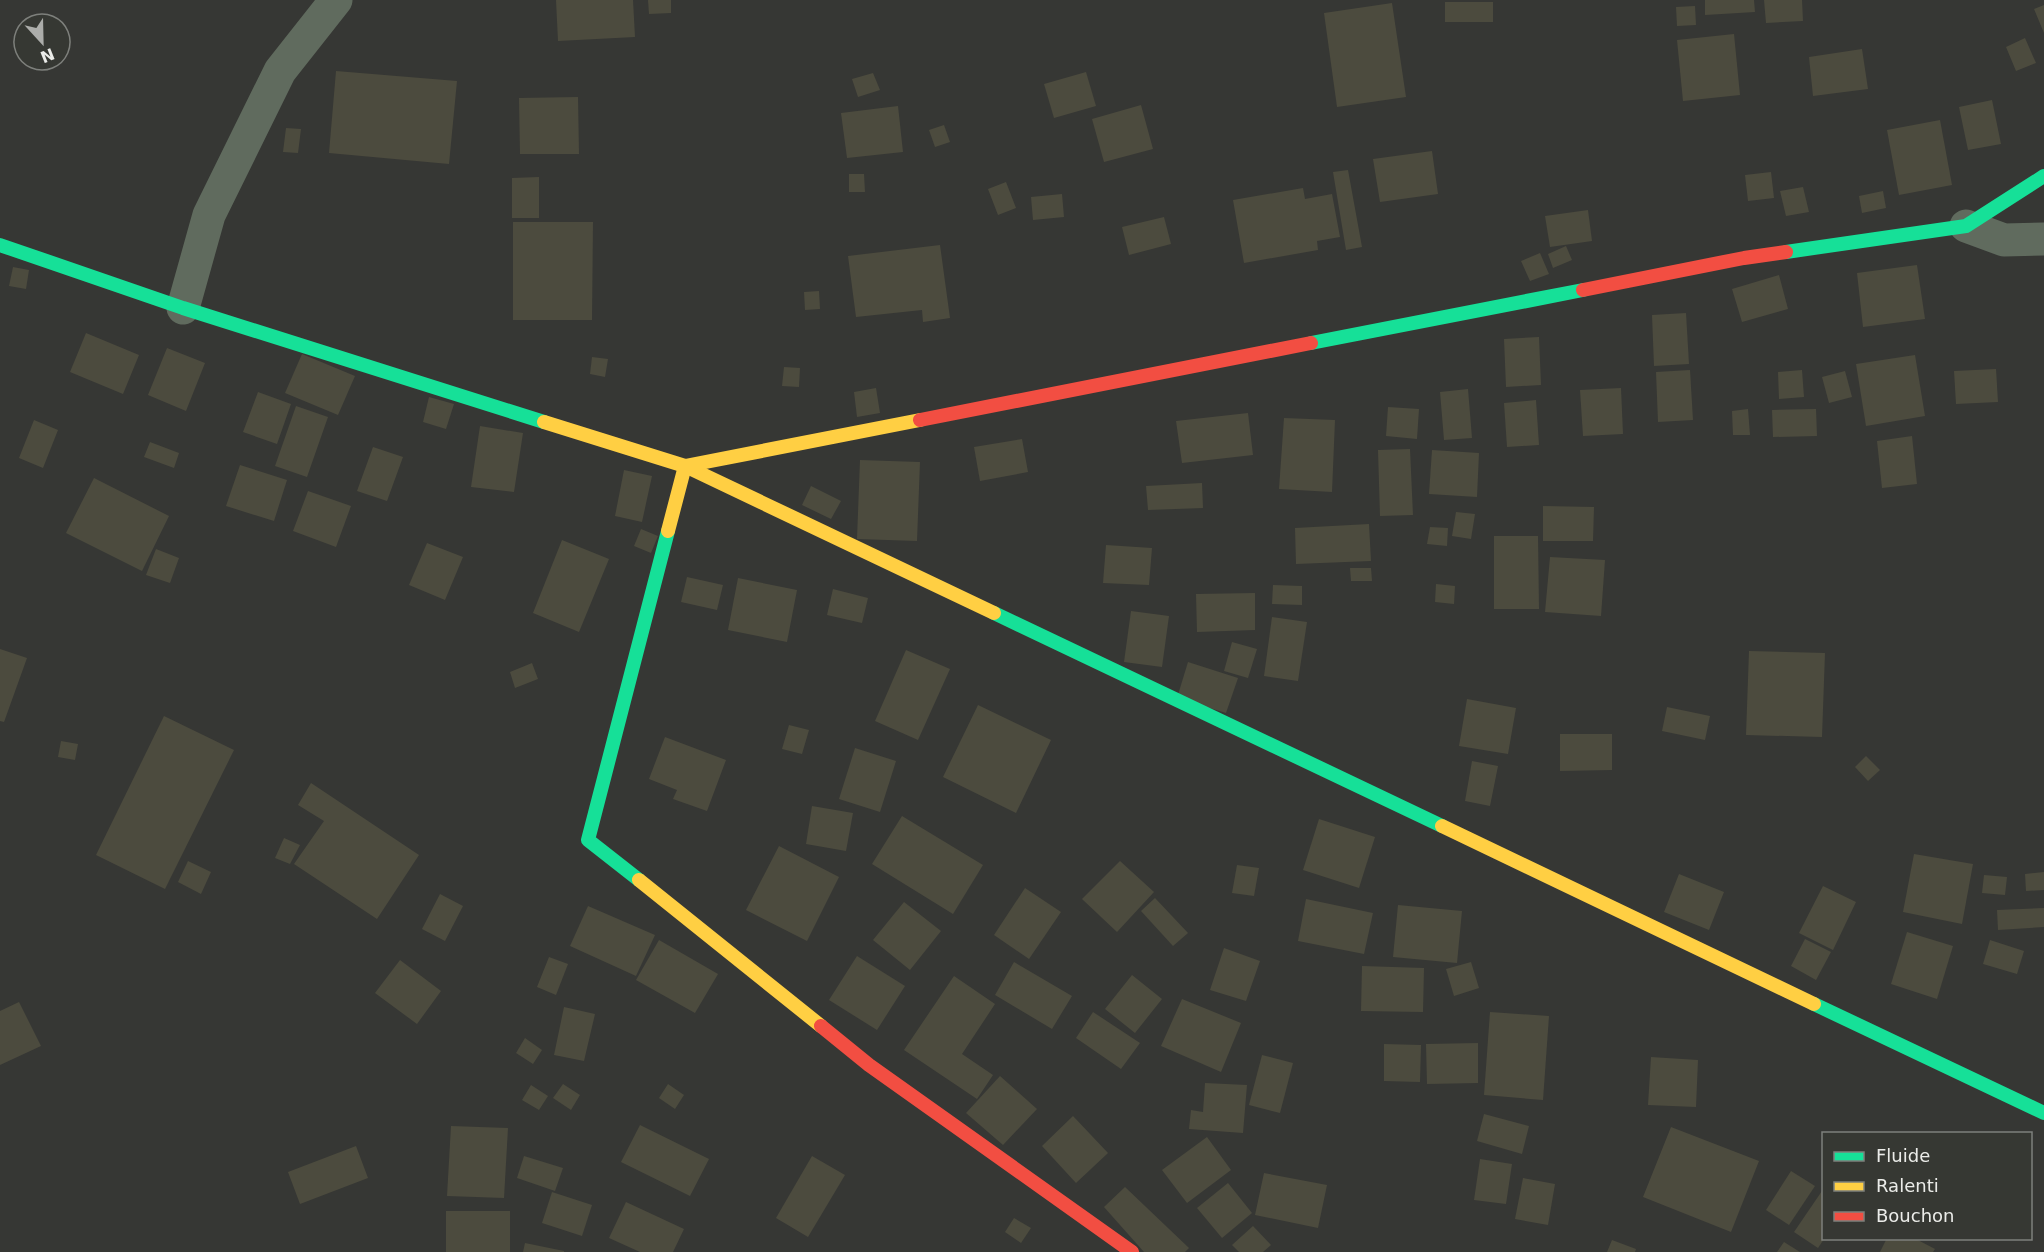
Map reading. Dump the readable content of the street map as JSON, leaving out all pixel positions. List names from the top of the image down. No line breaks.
{"legend":["Fluide","Ralenti","Bouchon"],"north":"bottom"}
